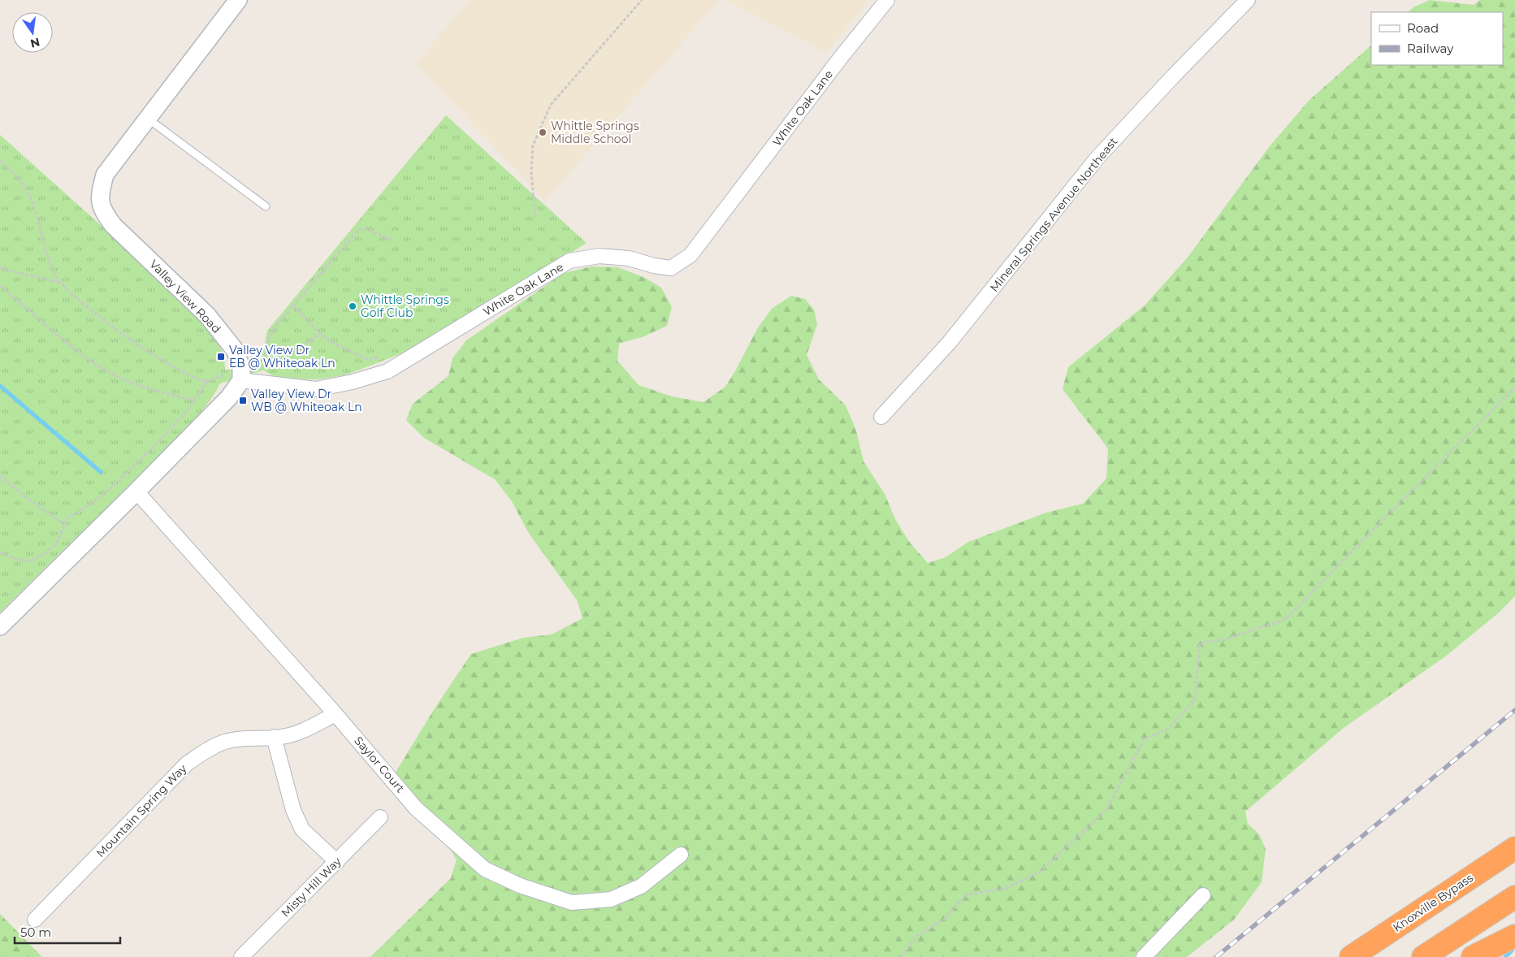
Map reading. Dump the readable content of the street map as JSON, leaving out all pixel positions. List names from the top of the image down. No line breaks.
{"streets":{"highway":["Knoxville Bypass"],"street":["White Oak Lane","Mineral Springs Avenue Northeast","Valley View Road","Saylor Court","Mountain Spring Way","Misty Hill Way"]},"crossings":[["White Oak Lane","Valley View Road"],["Saylor Court","Mountain Spring Way"]],"places":{"other":["Whittle Springs Middle School","Whittle Springs Golf Club"],"transit":["Valley View Dr EB @ Whiteoak Ln","Valley View Dr WB @ Whiteoak Ln"]},"legend":["Road","Railway"],"scale_bar":"50 m","north":"bottom"}
